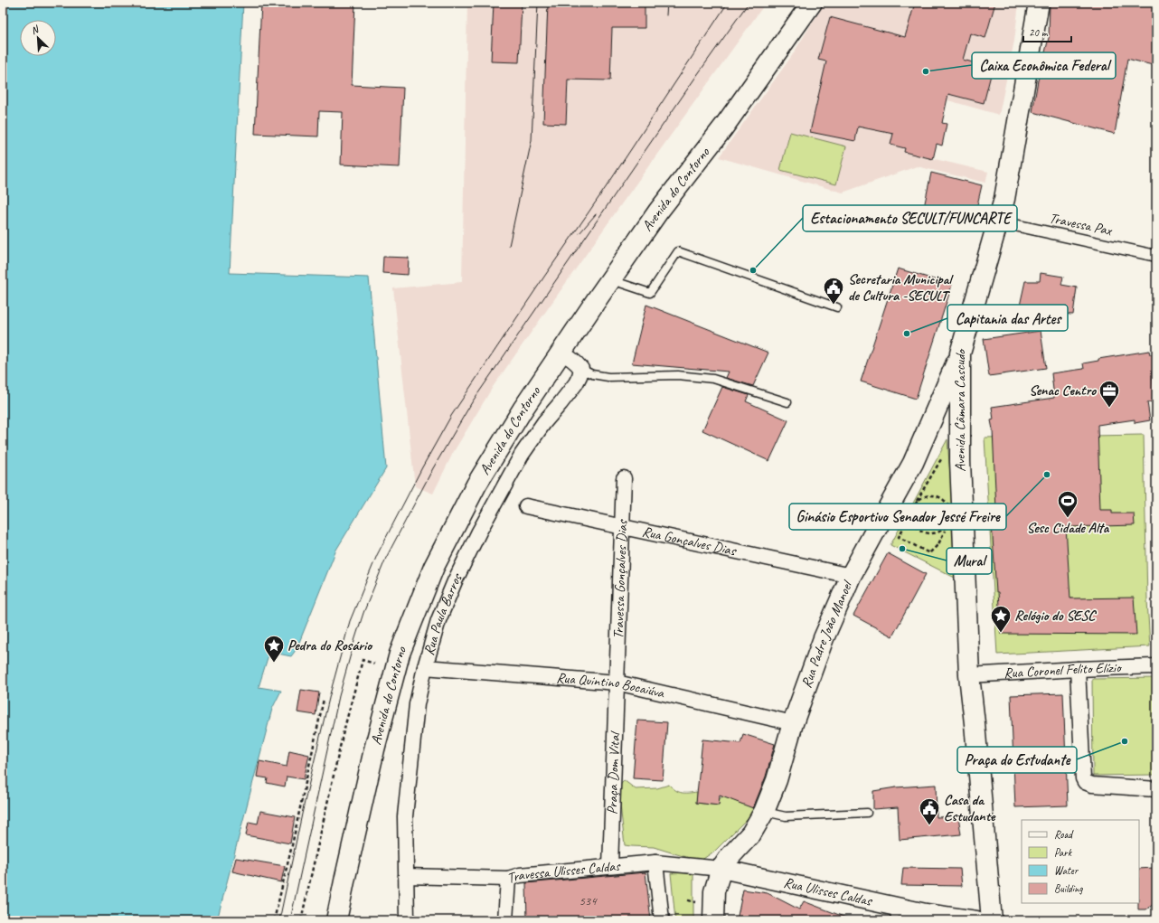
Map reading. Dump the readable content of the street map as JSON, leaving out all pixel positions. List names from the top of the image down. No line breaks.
{"streets":{"main road":["Avenida do Contorno","Avenida Câmara Cascudo","Rua Padre João Manoel"],"street":["Travessa Pax","Rua Gonçalves Dias","Travessa Gonçalves Dias","Rua Paula Barros","Rua Coronel Felito Elízio","Rua Quintino Bocaiúva","Praça Dom Vital","Travessa Ulisses Caldas","Rua Ulisses Caldas"]},"crossings":[["Travessa Pax","Avenida Câmara Cascudo"],["Avenida Câmara Cascudo","Rua Padre João Manoel"],["Avenida Câmara Cascudo","Rua Coronel Felito Elízio"],["Rua Gonçalves Dias","Travessa Gonçalves Dias"],["Rua Gonçalves Dias","Rua Padre João Manoel"],["Travessa Gonçalves Dias","Rua Quintino Bocaiúva"],["Travessa Gonçalves Dias","Praça Dom Vital"],["Rua Paula Barros","Rua Quintino Bocaiúva"],["Rua Paula Barros","Travessa Ulisses Caldas"],["Rua Padre João Manoel","Rua Quintino Bocaiúva"],["Rua Padre João Manoel","Travessa Ulisses Caldas"],["Rua Padre João Manoel","Rua Ulisses Caldas"],["Rua Quintino Bocaiúva","Praça Dom Vital"],["Praça Dom Vital","Travessa Ulisses Caldas"],["Travessa Ulisses Caldas","Rua Ulisses Caldas"]],"places":{"other":["Caixa Econômica Federal","Estacionamento SECULT/FUNCARTE","Capitania das Artes","Ginásio Esportivo Senador Jessé Freire","Mural","Praça do Estudante"],"public building":["Secretaria Municipal de Cultura -SECULT","Casa da Estudante"],"office":["Senac Centro"],"sports":["Sesc Cidade Alta"],"place":["Relógio do SESC","Pedra do Rosário"]},"house_numbers":["534"],"legend":["Road","Park","Water","Building"],"scale_bar":"20 m","north":"top left"}
